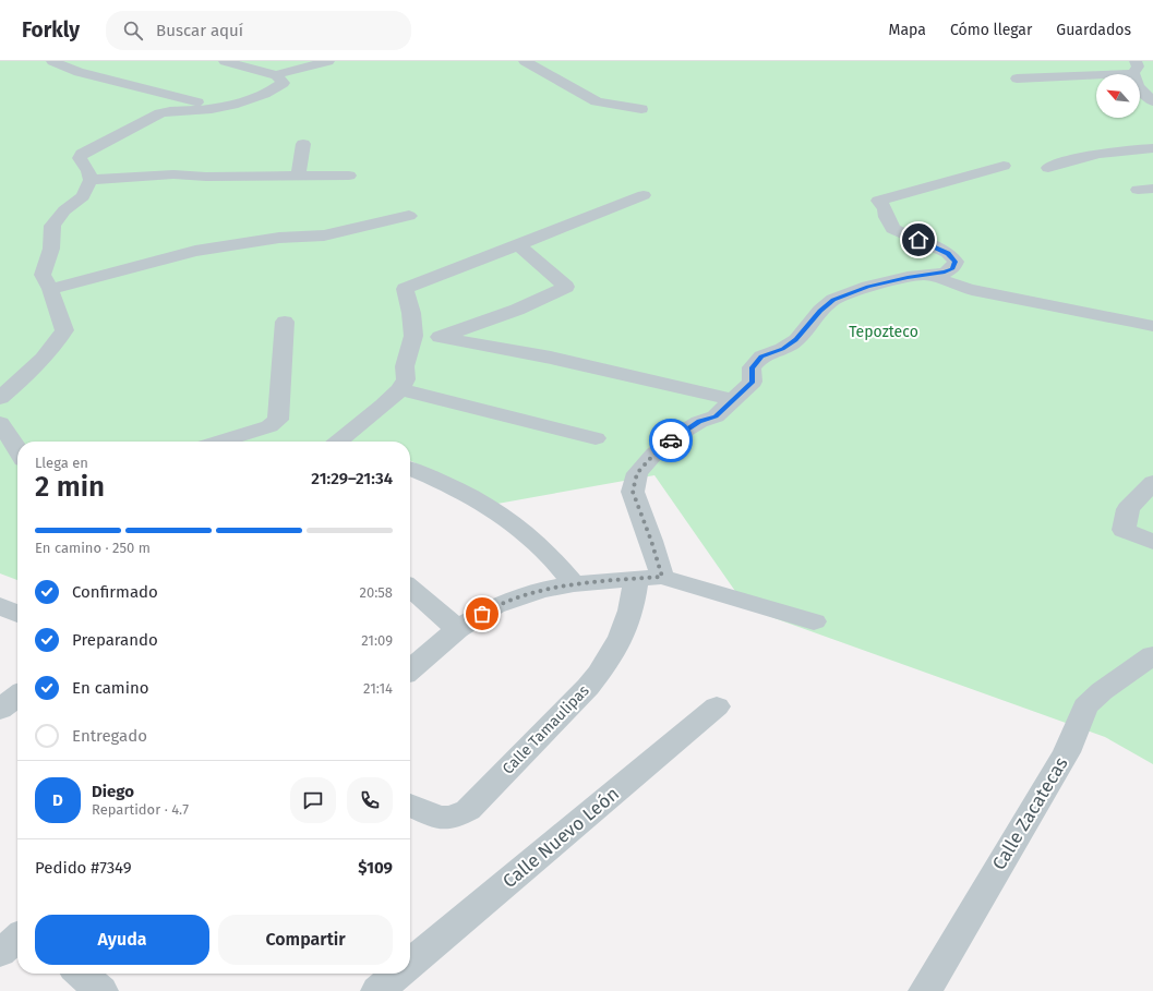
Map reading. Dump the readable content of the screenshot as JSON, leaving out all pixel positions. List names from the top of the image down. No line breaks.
{"streets":{"street":["Calle Tamaulipas","Calle Zacatecas","Calle Nuevo León"]},"parks":["Tepozteco"],"north":"top left","page":{"header":"Forkly","search":"Buscar aquí","nav":["Mapa","Cómo llegar","Guardados"],"heading":["2 min","Llega en","21:29–21:34"],"panel":["Diego","Repartidor · 4.7","Pedido #7349","$109"],"bar":"En camino · 250 m","list":[["Confirmado","20:58"],["Preparando","21:09"],["En camino","21:14"],"Entregado"],"round":"D","buttons":["Ayuda","Compartir"]}}
